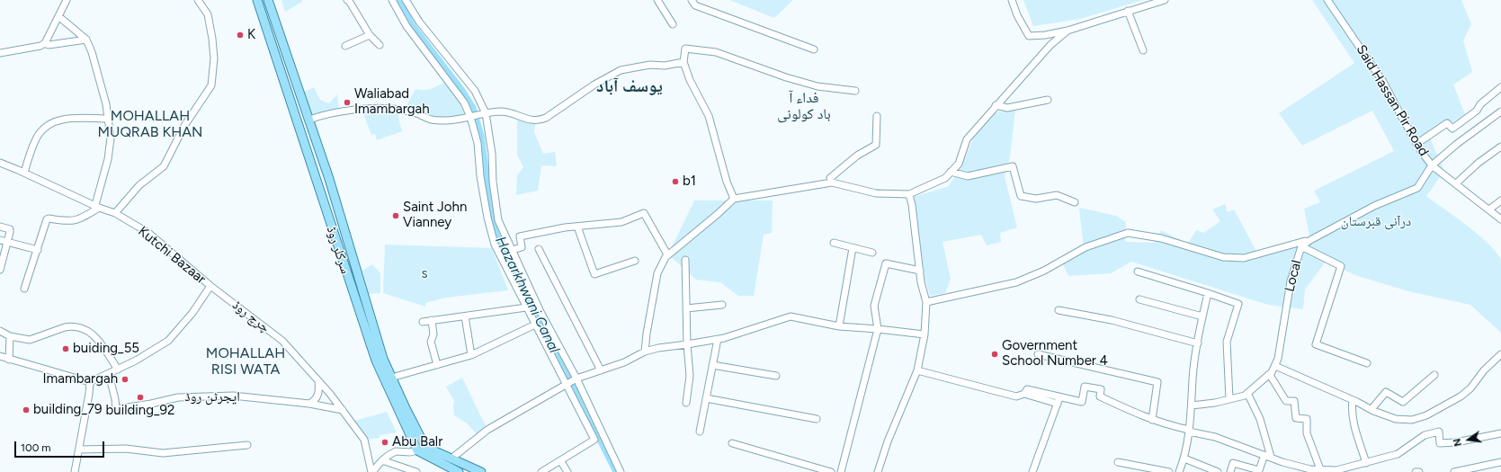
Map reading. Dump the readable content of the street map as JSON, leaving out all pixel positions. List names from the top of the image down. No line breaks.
{"streets":{"main road":["سرکلر روڈ"],"street":["Said Hassan Pir Road","Kutchi Bazaar","Local","چرچ روڈ","ایجرٹن روڈ"]},"crossings":[["Said Hassan Pir Road","Local"],["Kutchi Bazaar","چرچ روڈ"]],"districts":["یوسف آباد","فداء آ باد کولونی","MOHALLAH MUQRAB KHAN","MOHALLAH RISI WATA"],"water":["Hazarkhwani Canal"],"parks":["درآنی قبرستان","s"],"places":["K","Waliabad Imambargah","b1","Saint John Vianney","buiding_55","Government School Number 4","Imambargah","building_92","building_79","Abu Balr"],"scale_bar":"100 m","north":"left"}
